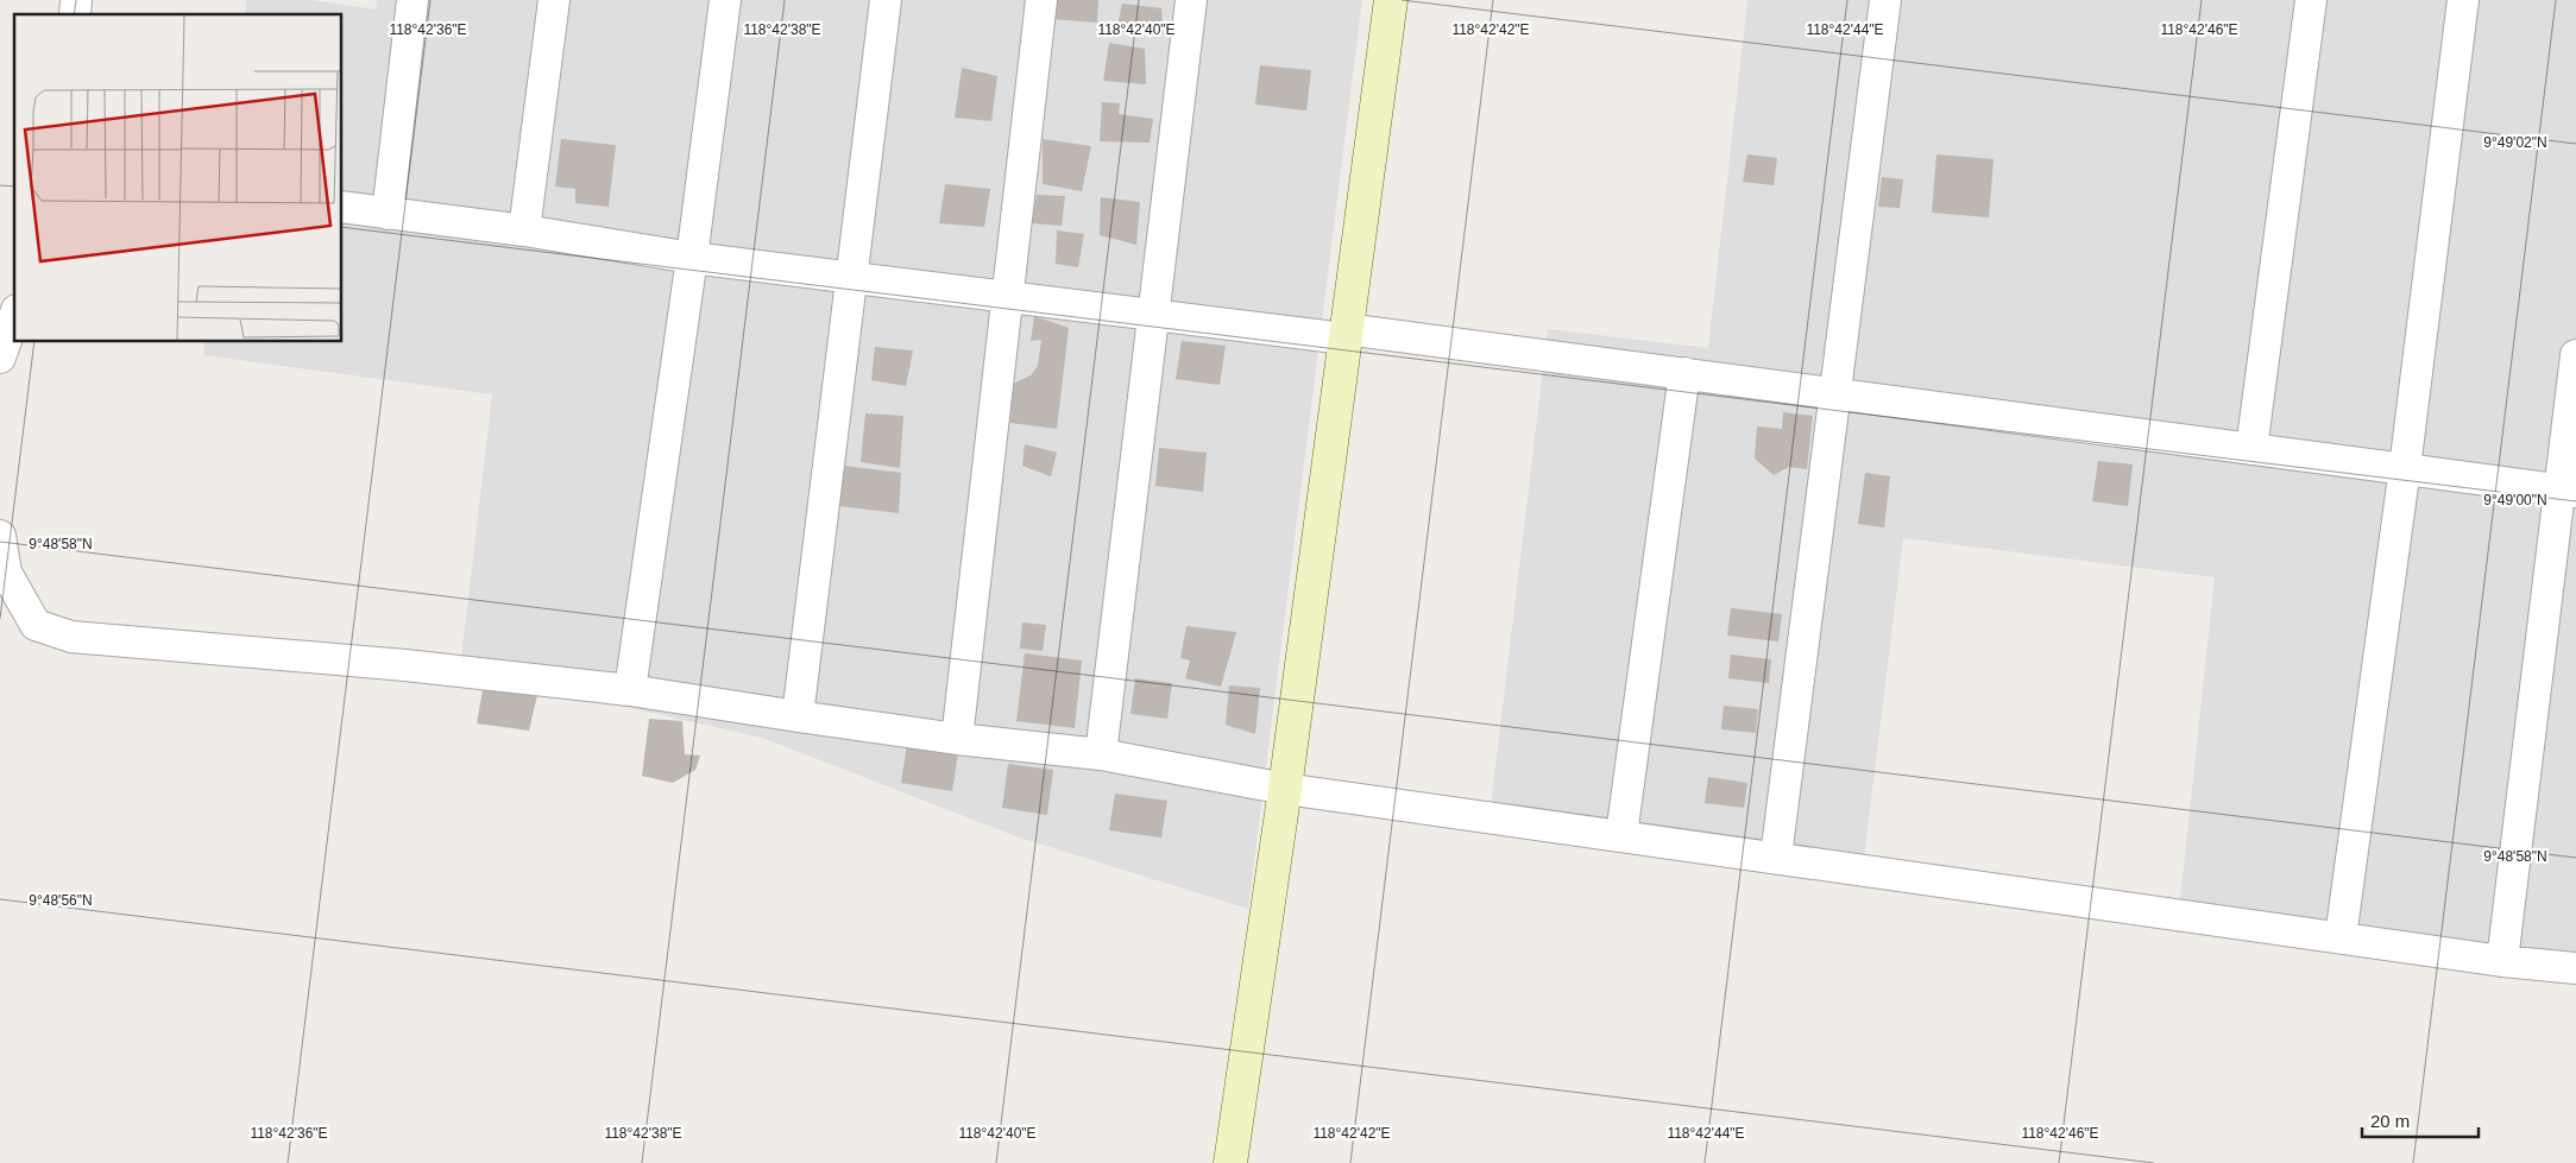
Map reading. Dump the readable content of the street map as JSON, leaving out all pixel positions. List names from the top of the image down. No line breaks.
{"scale_bar":"20 m","coordinates":["118°42'36\"E","118°42'38\"E","118°42'40\"E","118°42'42\"E","118°42'44\"E","118°42'46\"E","9°49'02\"N","9°49'00\"N","9°48'58\"N","9°48'56\"N"]}
